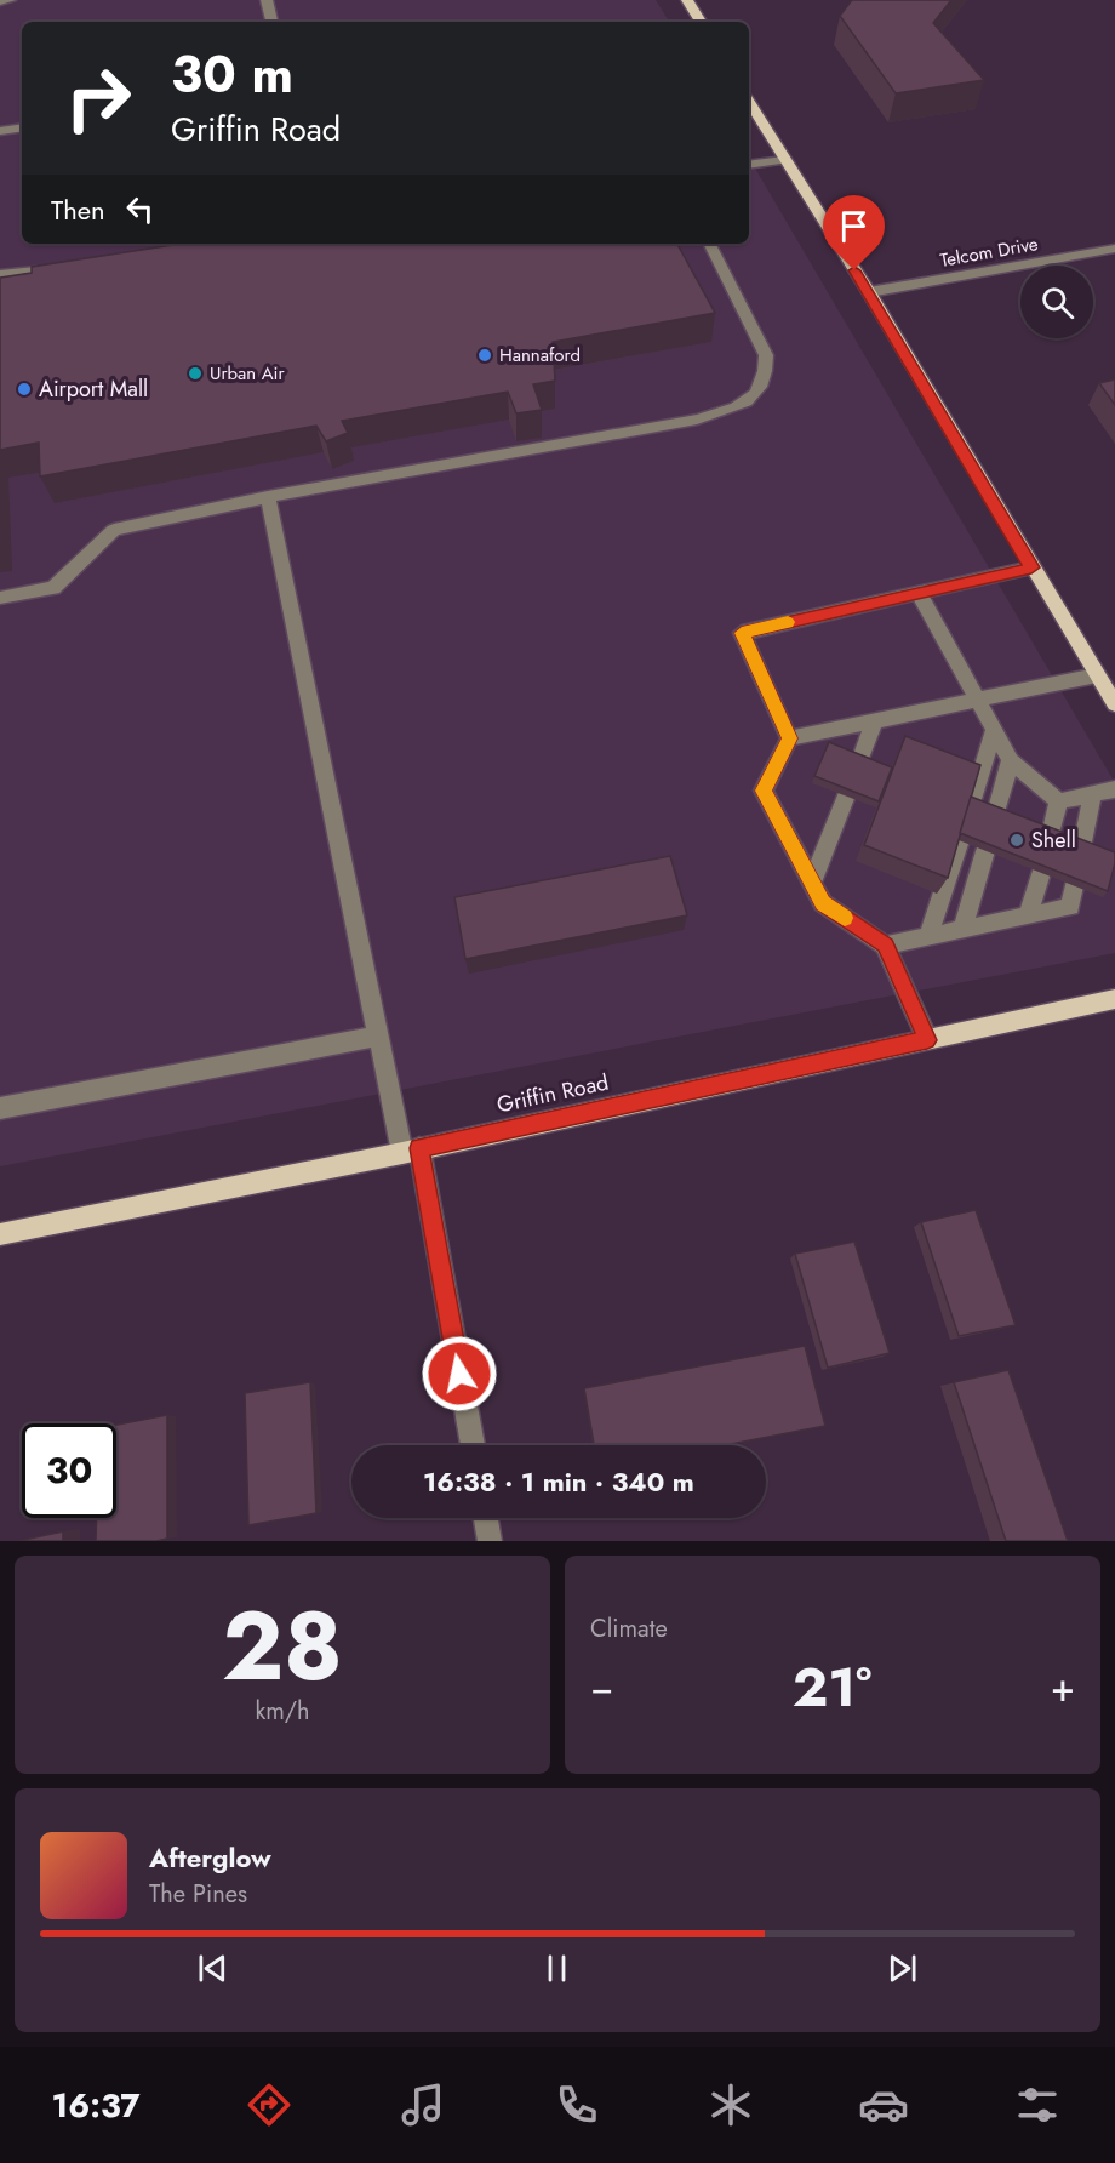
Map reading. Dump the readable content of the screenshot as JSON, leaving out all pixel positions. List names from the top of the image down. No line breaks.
{"streets":{"main road":["Griffin Road"],"street":["Telcom Drive"]},"places":["Hannaford","Urban Air","Airport Mall","Shell"],"page":{"turn":["30 m","Griffin Road"],"then":"Then","limit":"30","trip":"16:38 · 1 min · 340 m","tile":[["28","km/h"],"Climate"],"heat":["−","21°","+"],"song":["Afterglow","The Pines"],"tabs":"16:37"}}
